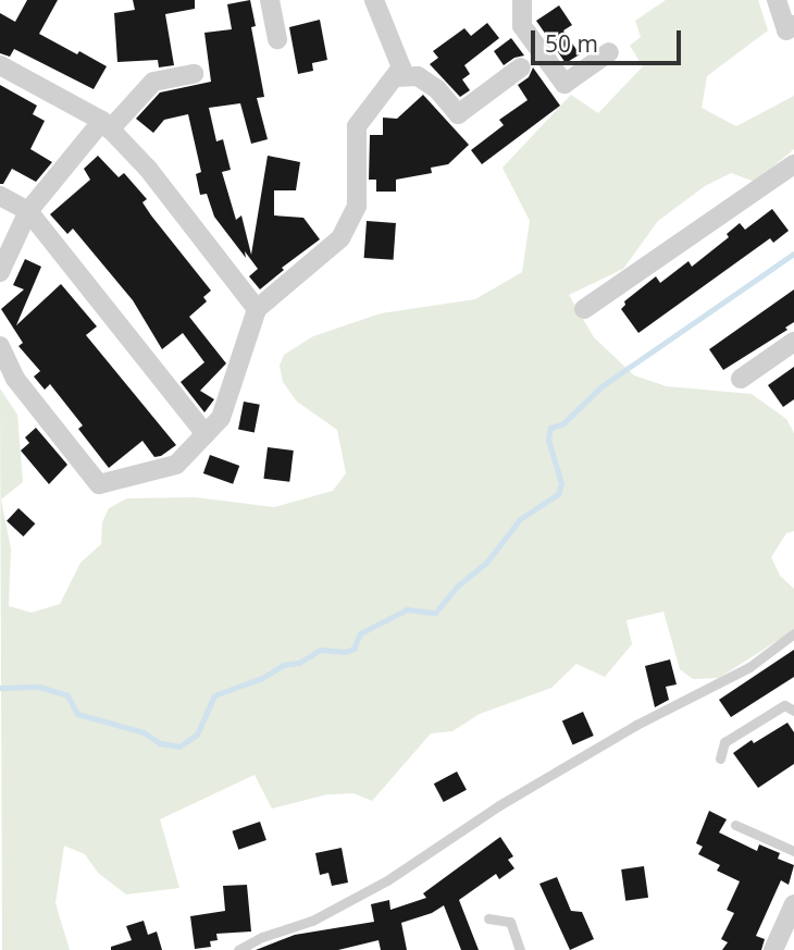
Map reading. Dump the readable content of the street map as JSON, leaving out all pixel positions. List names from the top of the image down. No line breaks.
{"scale_bar":"50 m"}
